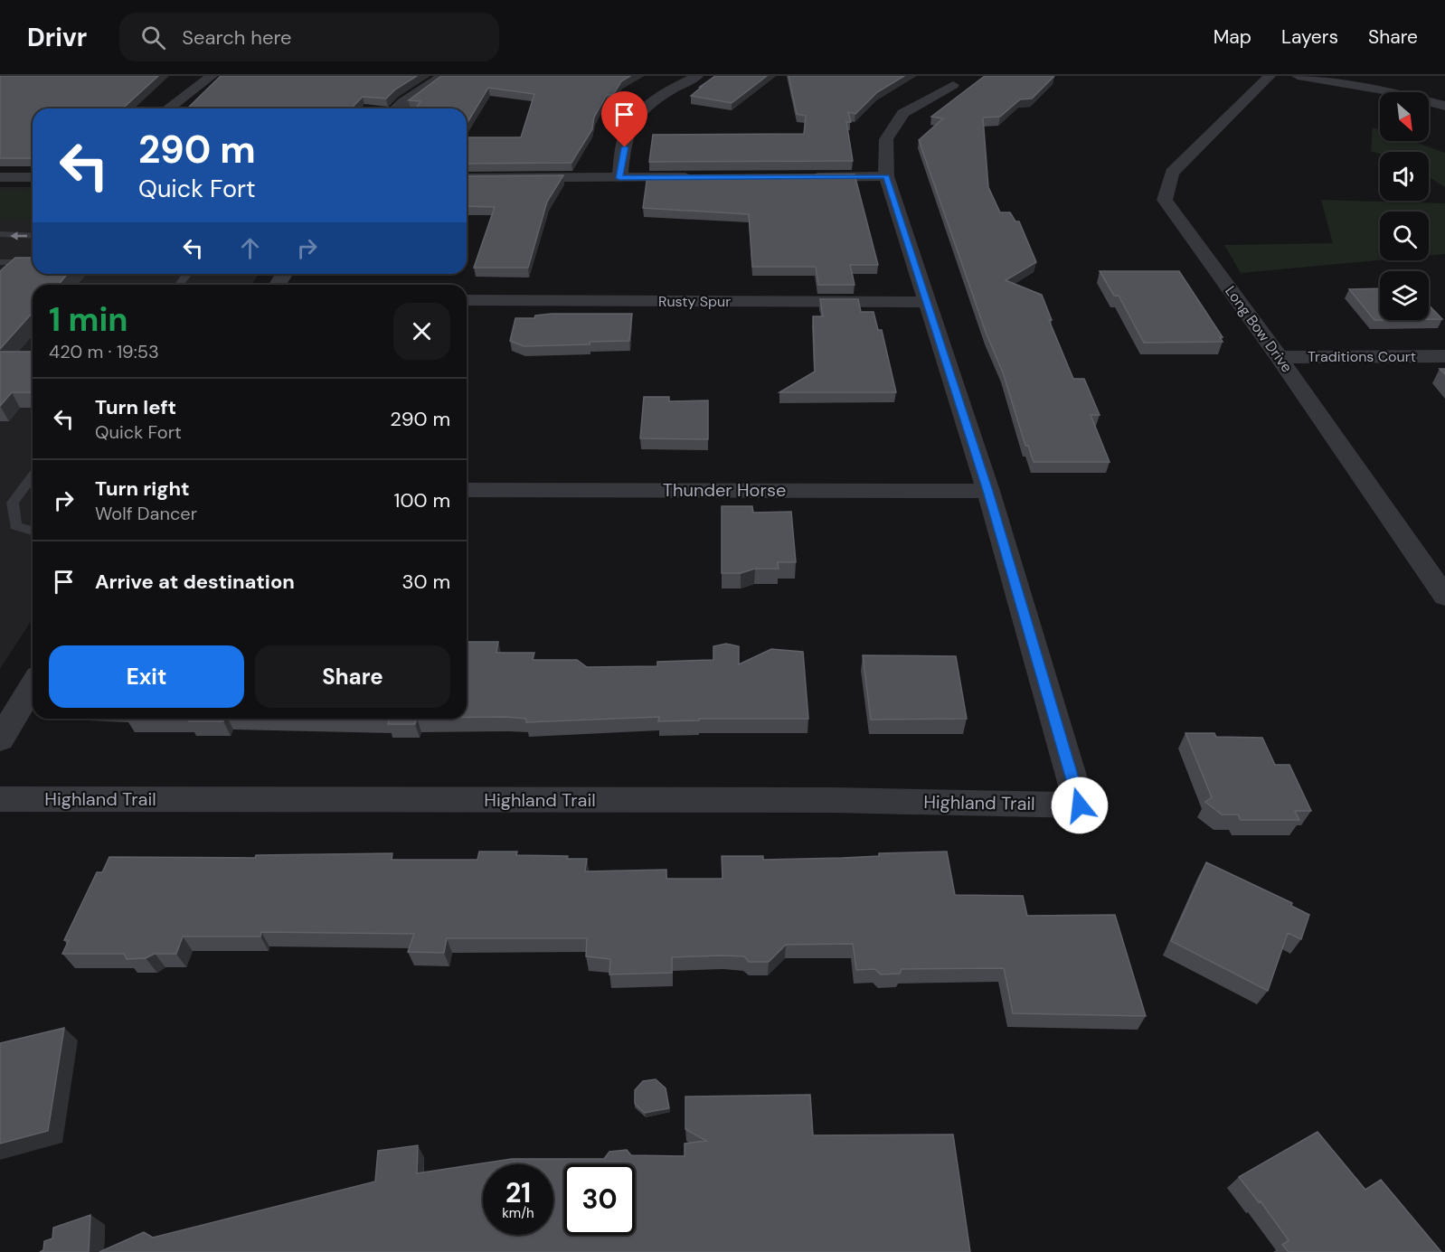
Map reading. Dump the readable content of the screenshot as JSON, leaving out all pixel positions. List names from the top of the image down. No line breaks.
{"streets":{"street":["Rusty Spur","Long Bow Drive","Traditions Court","Thunder Horse","Highland Trail"]},"crossings":[["Long Bow Drive","Traditions Court"],["Thunder Horse","Highland Trail"]],"north":"bottom right","page":{"header":"Drivr","search":"Search here","nav":["Map","Layers","Share"],"turn":["290 m","Quick Fort"],"heading":["1 min","420 m · 19:53"],"list":[{"name":"Turn left","note":"Quick Fort","value":"290 m"},{"name":"Turn right","note":"Wolf Dancer","value":"100 m"},{"name":"Arrive at destination","value":"30 m"}],"buttons":["Exit","Share"],"speed":"21 km/h","limit":"30"}}
